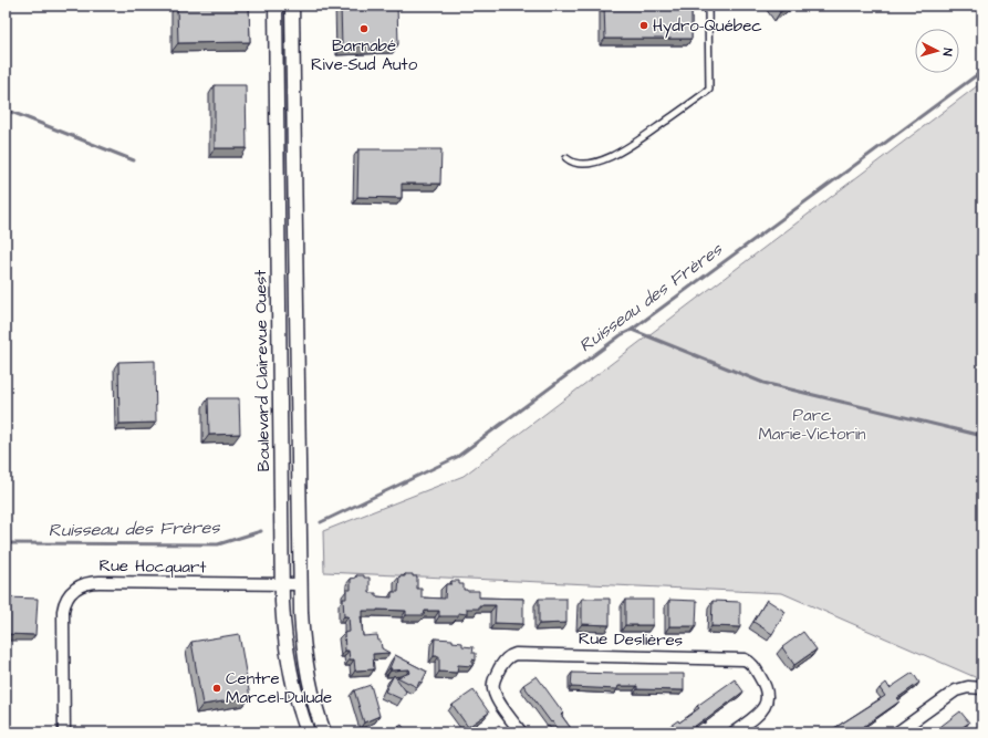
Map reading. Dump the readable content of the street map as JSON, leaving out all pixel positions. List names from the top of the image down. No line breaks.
{"streets":{"street":["Boulevard Clairevue Ouest","Rue Hocquart","Rue Deslières"]},"crossings":[["Boulevard Clairevue Ouest","Rue Hocquart"]],"water":["Ruisseau des Frères"],"parks":["Parc Marie-Victorin"],"places":["Hydro-Québec","Barnabé Rive-Sud Auto","Centre Marcel-Dulude"],"north":"right"}
